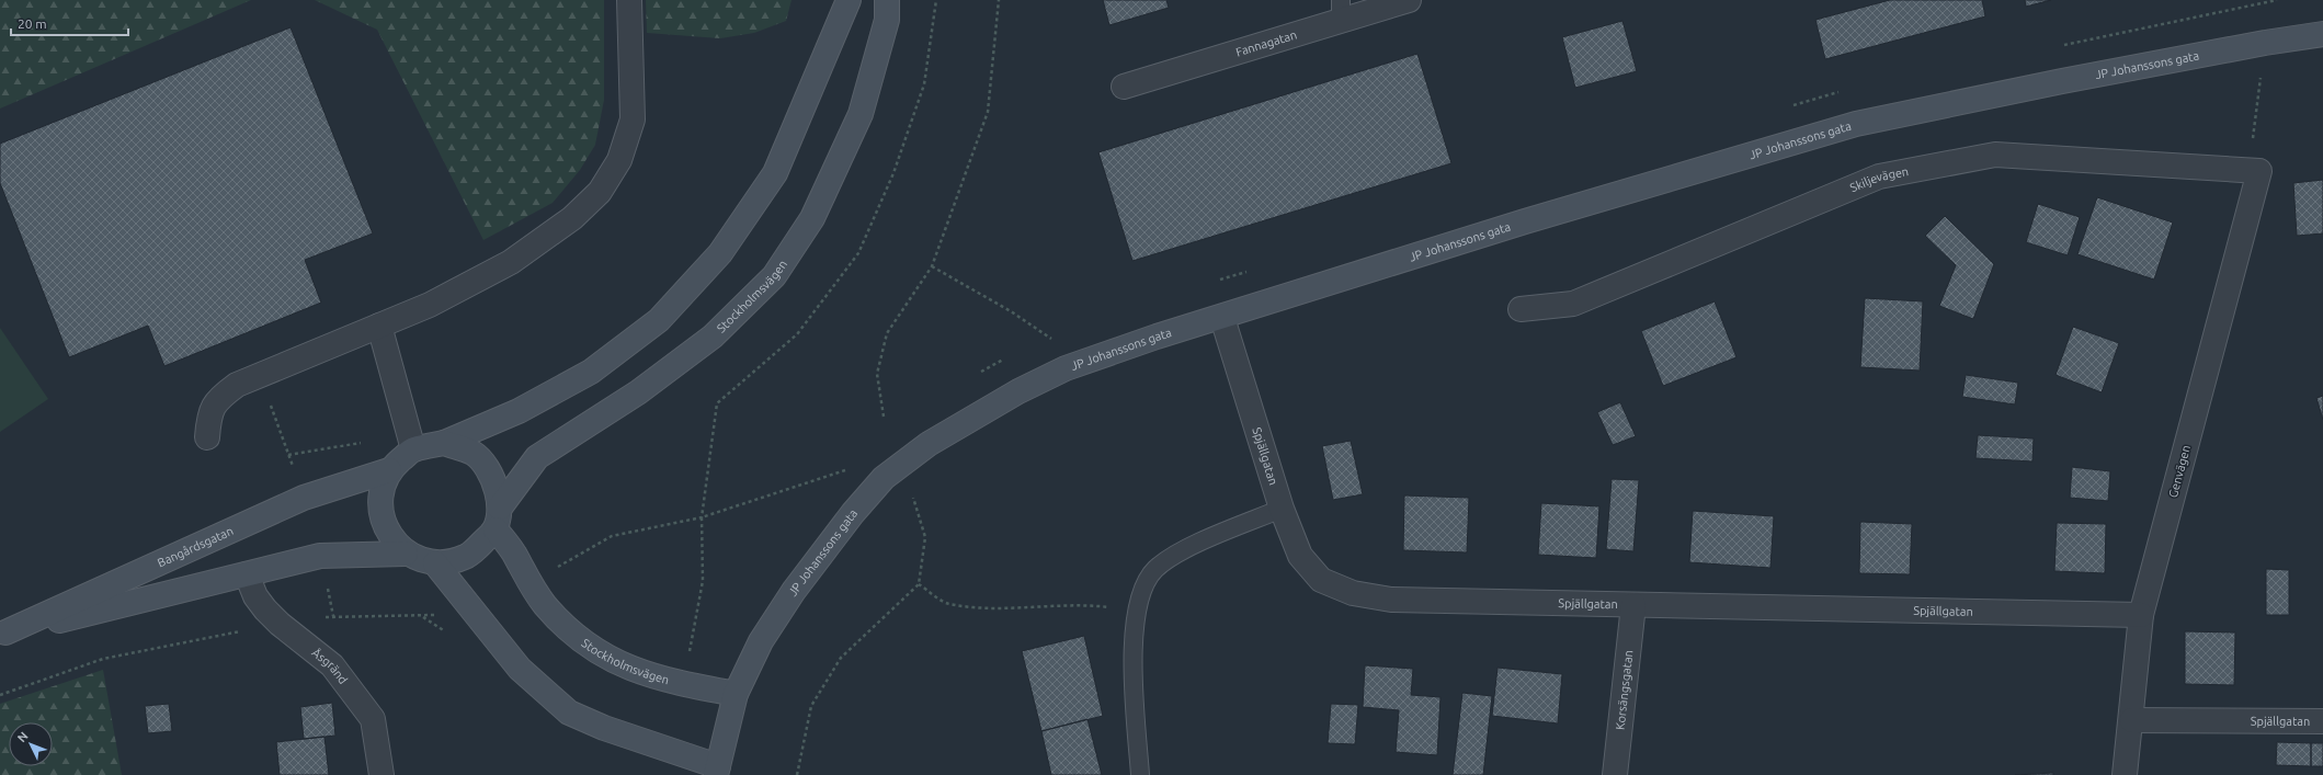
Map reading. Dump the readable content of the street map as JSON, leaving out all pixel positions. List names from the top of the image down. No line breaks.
{"streets":{"street":["Fannagatan","JP Johanssons gata","Skiljevägen","Stockholmsvägen","Spjällgatan","Genvägen","Bangårdsgatan","Åsgränd","Korsängsgatan"]},"crossings":[["JP Johanssons gata","Stockholmsvägen"],["JP Johanssons gata","Spjällgatan"],["Skiljevägen","Genvägen"],["Stockholmsvägen","Bangårdsgatan"],["Spjällgatan","Genvägen"],["Spjällgatan","Korsängsgatan"],["Bangårdsgatan","Åsgränd"]],"scale_bar":"20 m","north":"top left"}
